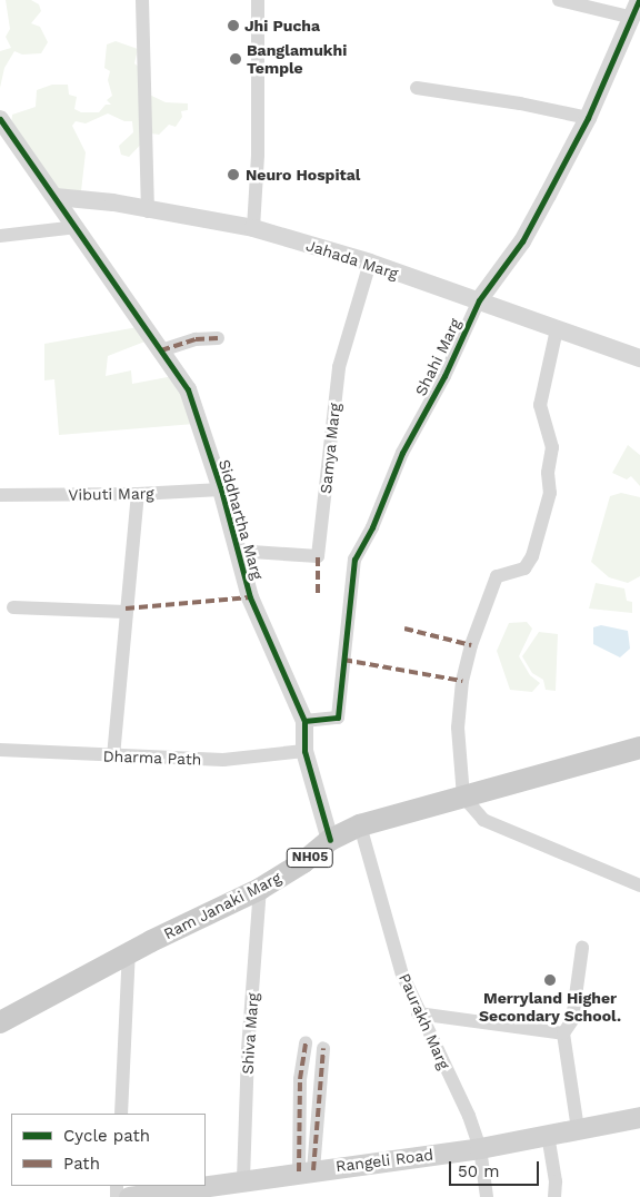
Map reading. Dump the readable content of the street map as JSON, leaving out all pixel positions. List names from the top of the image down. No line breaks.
{"streets":{"main road":["NH05","Ram Janaki Marg","Rangeli Road"],"street":["Jahada Marg","Shahi Marg","Samya Marg","Vibuti Marg","Siddhartha Marg","Dharma Path","Paurakh Marg","Shiva Marg"]},"crossings":[["Jahada Marg","Shahi Marg"],["Jahada Marg","Samya Marg"],["Jahada Marg","Siddhartha Marg"],["Shahi Marg","Siddhartha Marg"],["Samya Marg","Siddhartha Marg"],["Vibuti Marg","Siddhartha Marg"],["Siddhartha Marg","Dharma Path"],["Siddhartha Marg","Ram Janaki Marg"],["Ram Janaki Marg","Paurakh Marg"],["Ram Janaki Marg","Shiva Marg"],["Paurakh Marg","Rangeli Road"],["Shiva Marg","Rangeli Road"]],"places":["Jhi Pucha","Banglamukhi Temple","Neuro Hospital","Merryland Higher Secondary School."],"legend":["Cycle path","Path"],"scale_bar":"50 m"}
